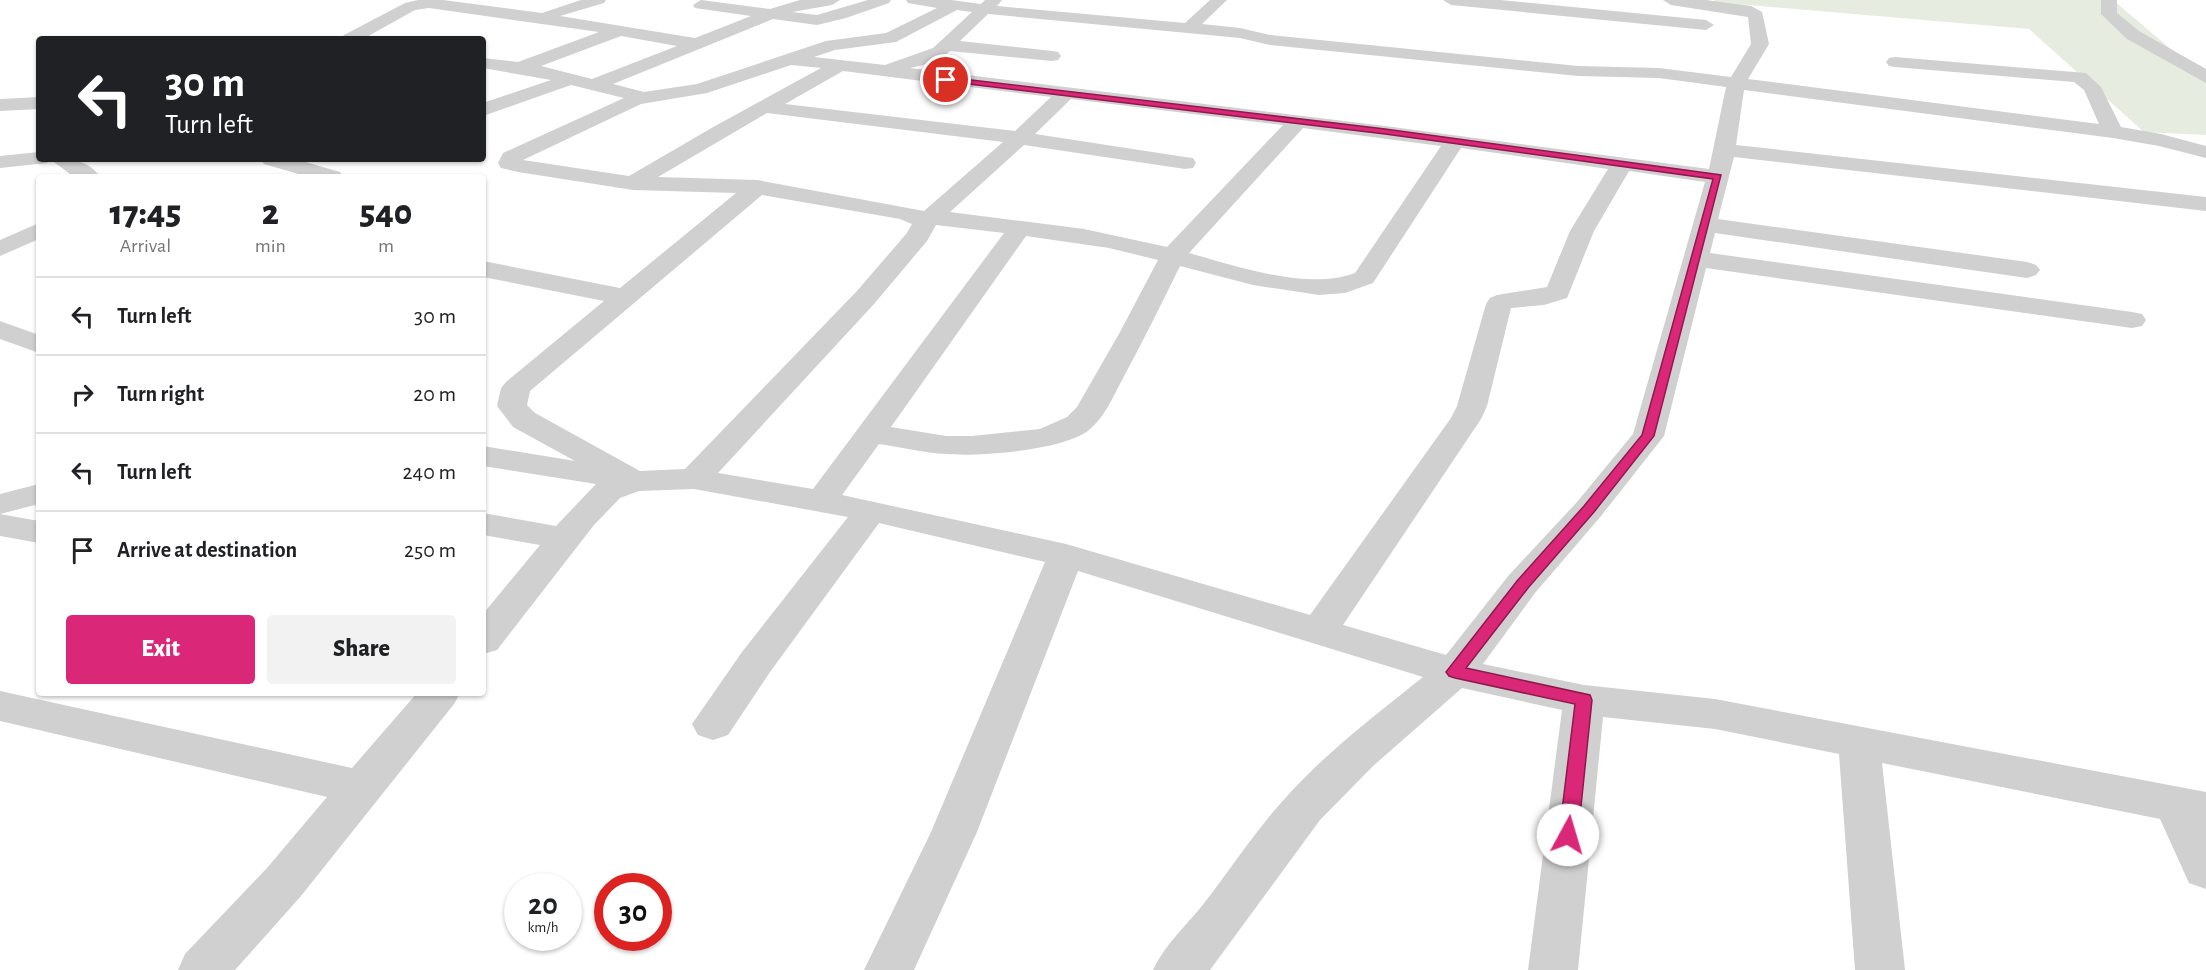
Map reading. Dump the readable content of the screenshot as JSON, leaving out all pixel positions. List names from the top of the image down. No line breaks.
{"page":{"turn":["30 m","Turn left"],"eta":["17:45","Arrival","2","min","540","m"],"list":[{"name":"Turn left","value":"30 m"},{"name":"Turn right","value":"20 m"},{"name":"Turn left","value":"240 m"},{"name":"Arrive at destination","value":"250 m"}],"buttons":["Exit","Share"],"speed":"20 km/h","limit":"30"}}
